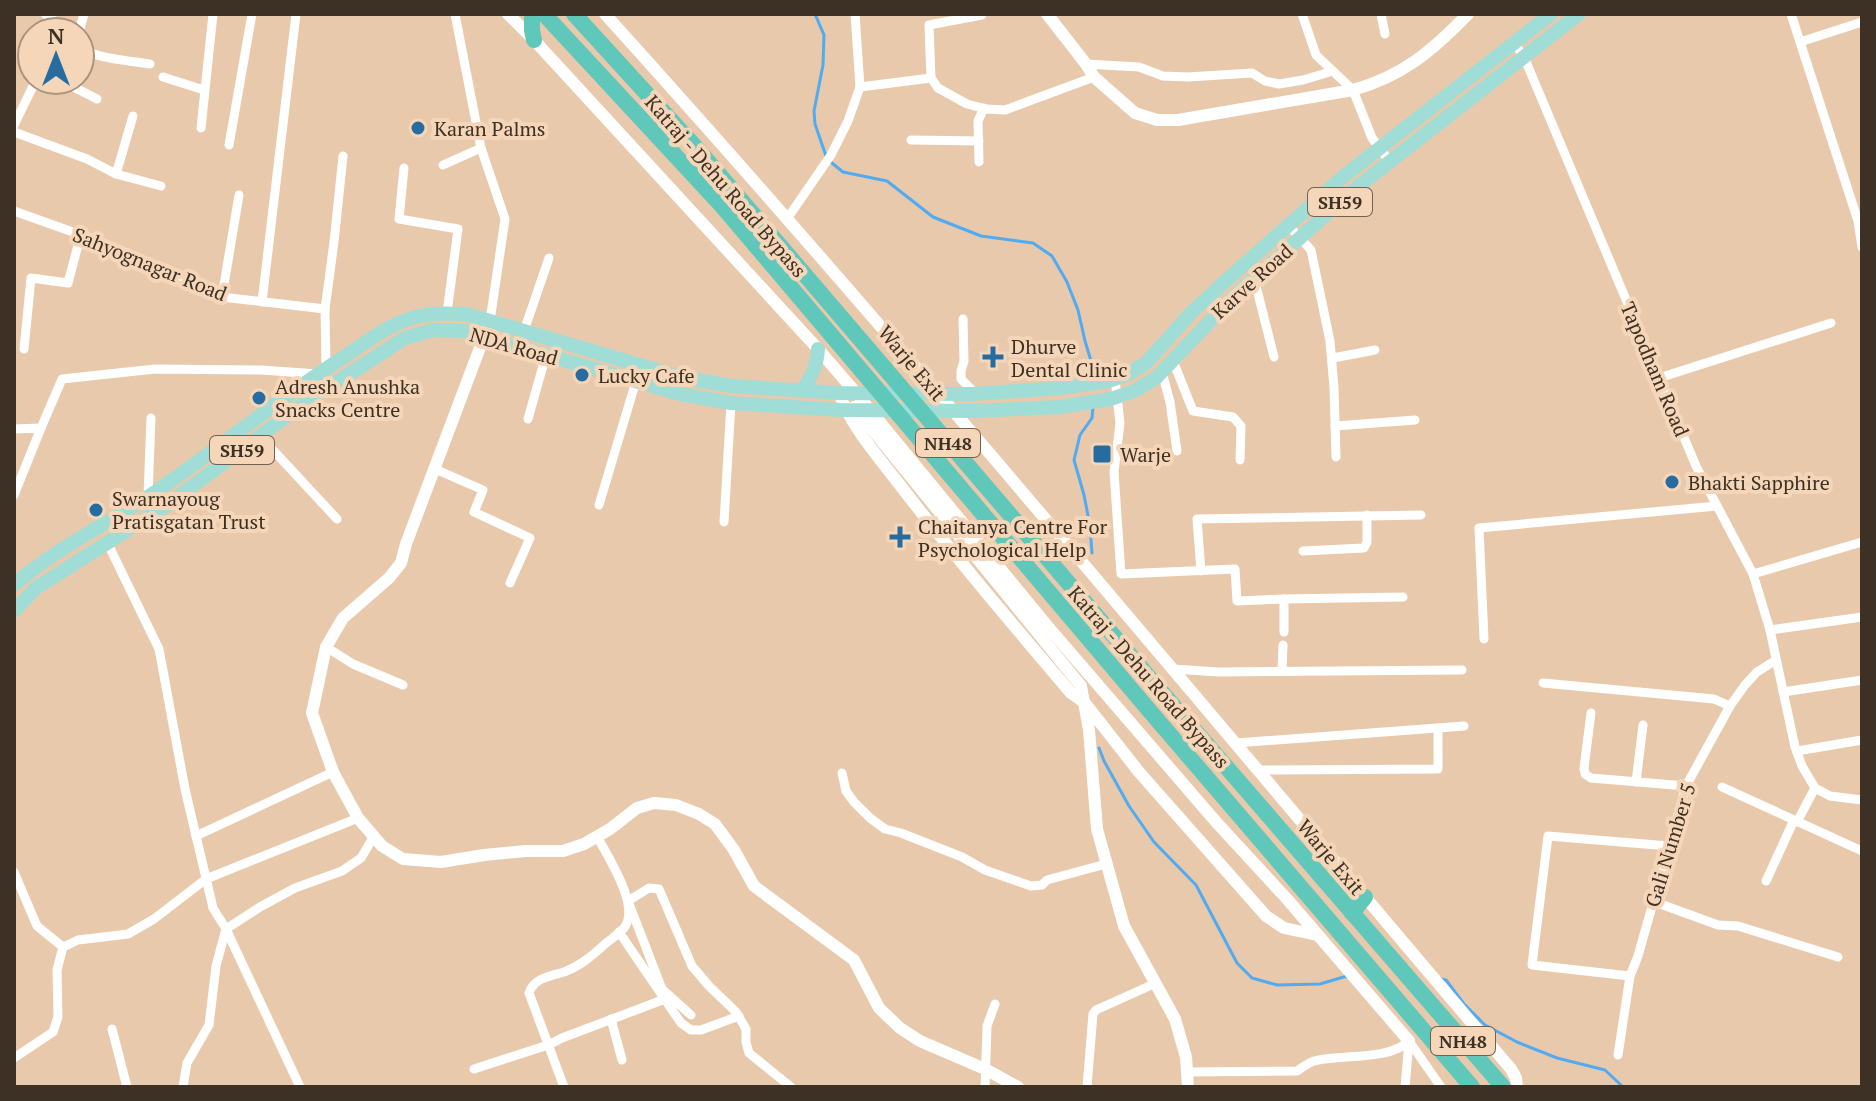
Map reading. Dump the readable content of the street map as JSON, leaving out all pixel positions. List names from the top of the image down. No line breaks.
{"streets":{"highway":["Katraj - Dehu Road Bypass","NH48"],"main road":["SH59","Karve Road","NDA Road"],"street":["Sahyognagar Road","Warje Exit","Tapodham Road","Gali Number 5"]},"crossings":[["SH59","Karve Road"],["SH59","NDA Road"],["SH59","Warje Exit"],["Karve Road","NDA Road"],["Karve Road","Warje Exit"],["Karve Road","Tapodham Road"],["NDA Road","Warje Exit"],["Tapodham Road","Gali Number 5"]],"places":{"other":["Karan Palms","Lucky Cafe","Adresh Anushka Snacks Centre","Bhakti Sapphire","Swarnayoug Pratisgatan Trust"],"health":["Dhurve Dental Clinic","Chaitanya Centre For Psychological Help"],"transit":["Warje"]},"north":"top"}
